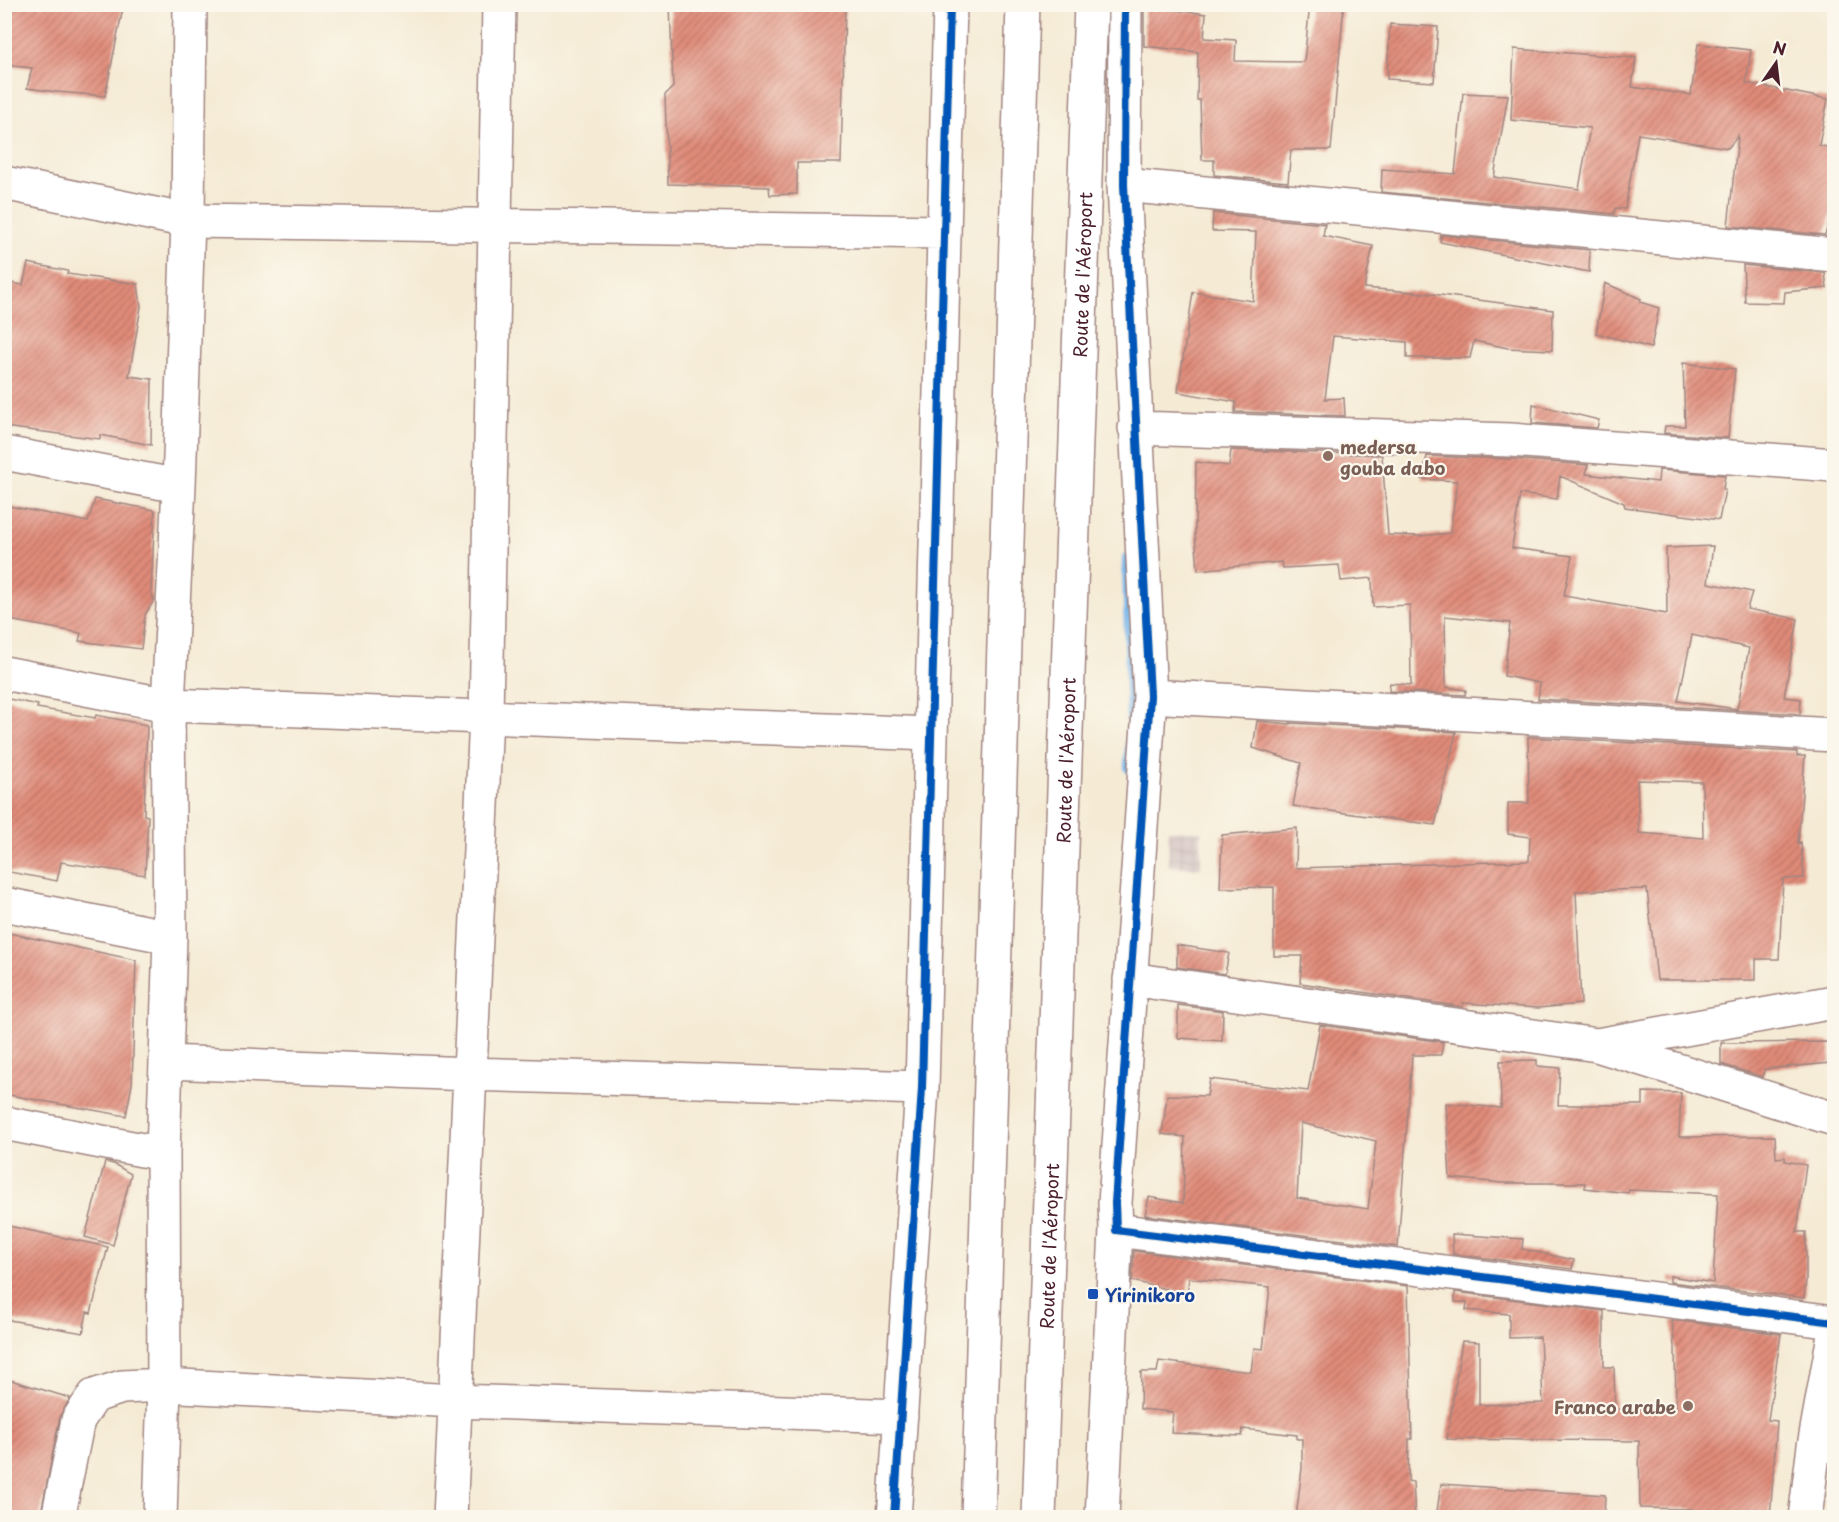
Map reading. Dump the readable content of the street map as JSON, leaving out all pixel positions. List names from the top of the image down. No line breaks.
{"streets":{"main road":["Route de l'Aéroport"]},"places":{"other":["medersa gouba dabo","Franco arabe"],"transit":["Yirinikoro"]},"north":"top"}
